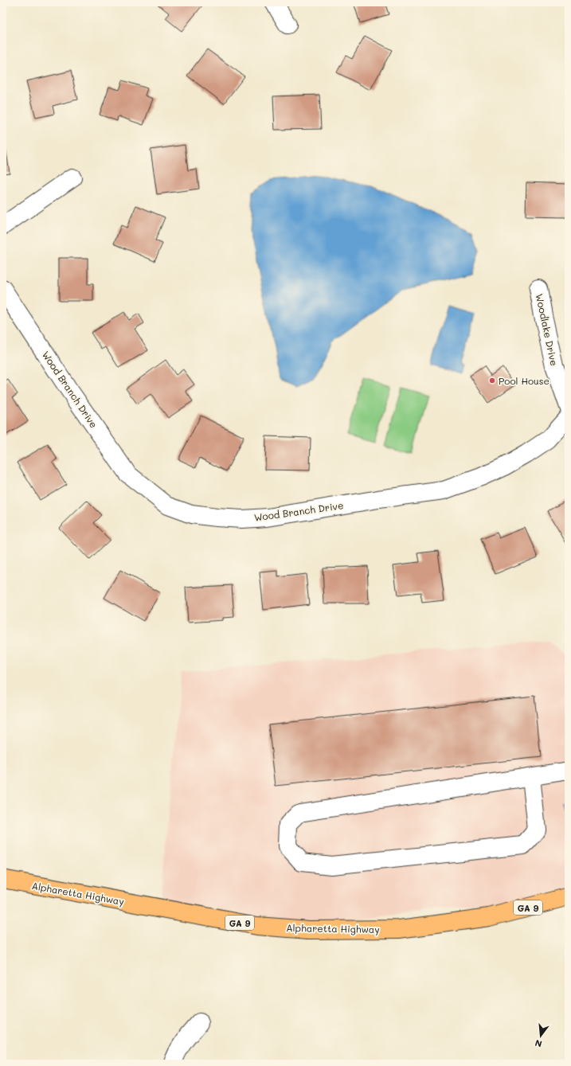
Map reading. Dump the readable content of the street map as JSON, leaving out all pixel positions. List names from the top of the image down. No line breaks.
{"streets":{"main road":["Alpharetta Highway","GA 9"],"street":["Woodlake Drive","Wood Branch Drive"]},"places":["Pool House"],"north":"bottom"}
